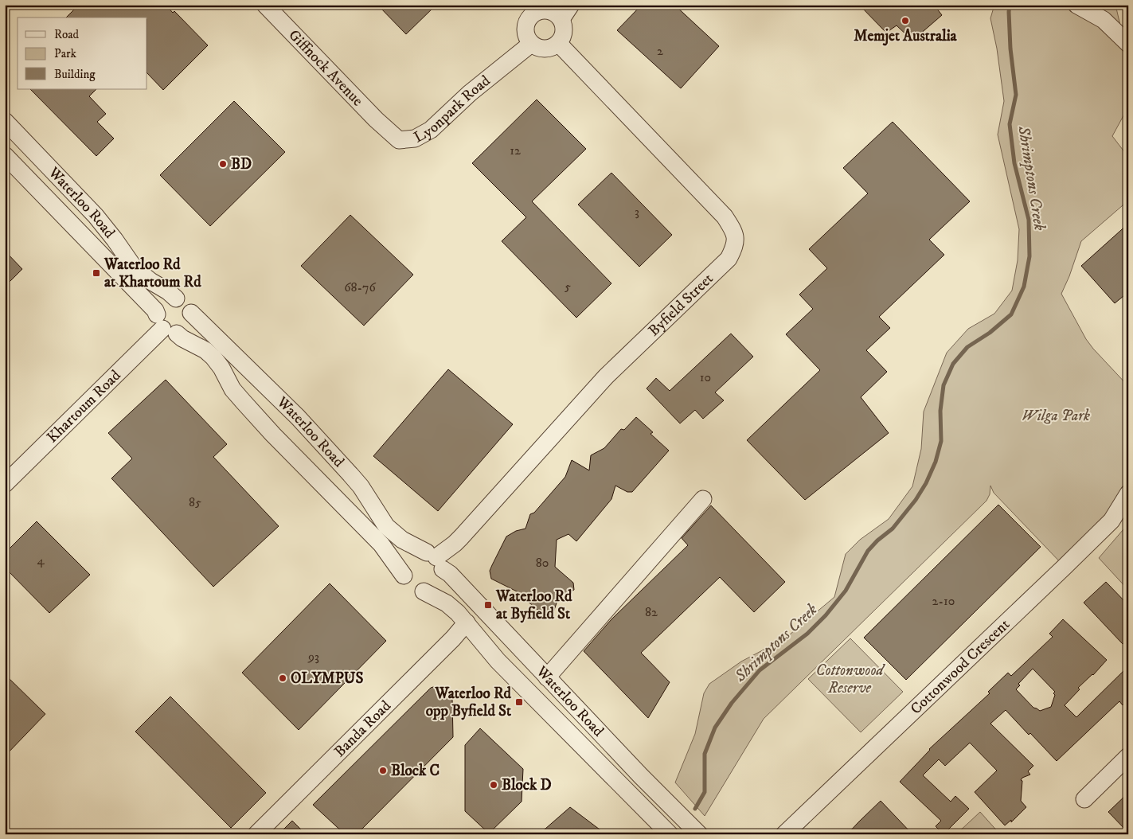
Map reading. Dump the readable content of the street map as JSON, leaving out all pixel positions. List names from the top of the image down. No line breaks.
{"streets":{"street":["Giffnock Avenue","Lyonpark Road","Waterloo Road","Byfield Street","Khartoum Road","Cottonwood Crescent","Banda Road"]},"crossings":[["Giffnock Avenue","Lyonpark Road"],["Lyonpark Road","Byfield Street"],["Waterloo Road","Byfield Street"],["Waterloo Road","Khartoum Road"],["Waterloo Road","Banda Road"]],"water":["Shrimptons Creek"],"parks":["Wilga Park","Cottonwood Reserve"],"places":{"other":["Memjet Australia","BD","OLYMPUS","Block C","Block D"],"transit":["Waterloo Rd at Khartoum Rd","Waterloo Rd at Byfield St","Waterloo Rd opp Byfield St"]},"house_numbers":["2","12","3","5","68-76","10","85","4","80","2-10","82","93"],"legend":["Road","Park","Building"]}
